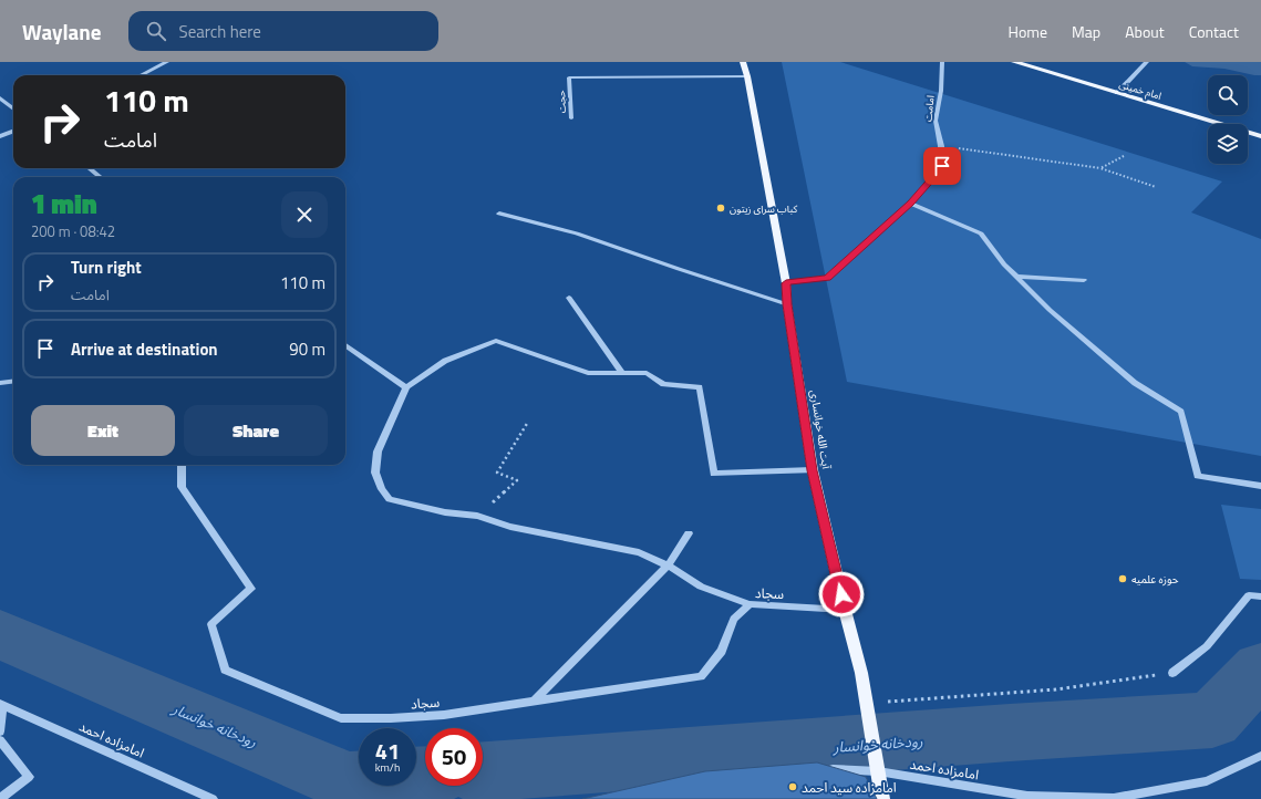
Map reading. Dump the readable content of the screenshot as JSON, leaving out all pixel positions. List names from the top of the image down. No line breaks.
{"streets":{"main road":["امام خمینی","آیت الله خوانساری"],"street":["حجت","امامت","سجاد","امامزاده احمد"]},"crossings":[["حجت","آیت الله خوانساری"],["امامت","آیت الله خوانساری"],["آیت الله خوانساری","سجاد"],["آیت الله خوانساری","امامزاده احمد"]],"water":["رودخانه خوانسار"],"places":["کباب سرای زیتون","حوزه علمیه","امامزاده سید احمد"],"page":{"header":"Waylane","search":"Search here","nav":["Home","Map","About","Contact"],"turn":["110 m","امامت"],"heading":["1 min","200 m · 08:42"],"list":[{"name":"Turn right","note":"امامت","value":"110 m"},{"name":"Arrive at destination","value":"90 m"}],"buttons":["Exit","Share"],"speed":"41 km/h","limit":"50"}}
